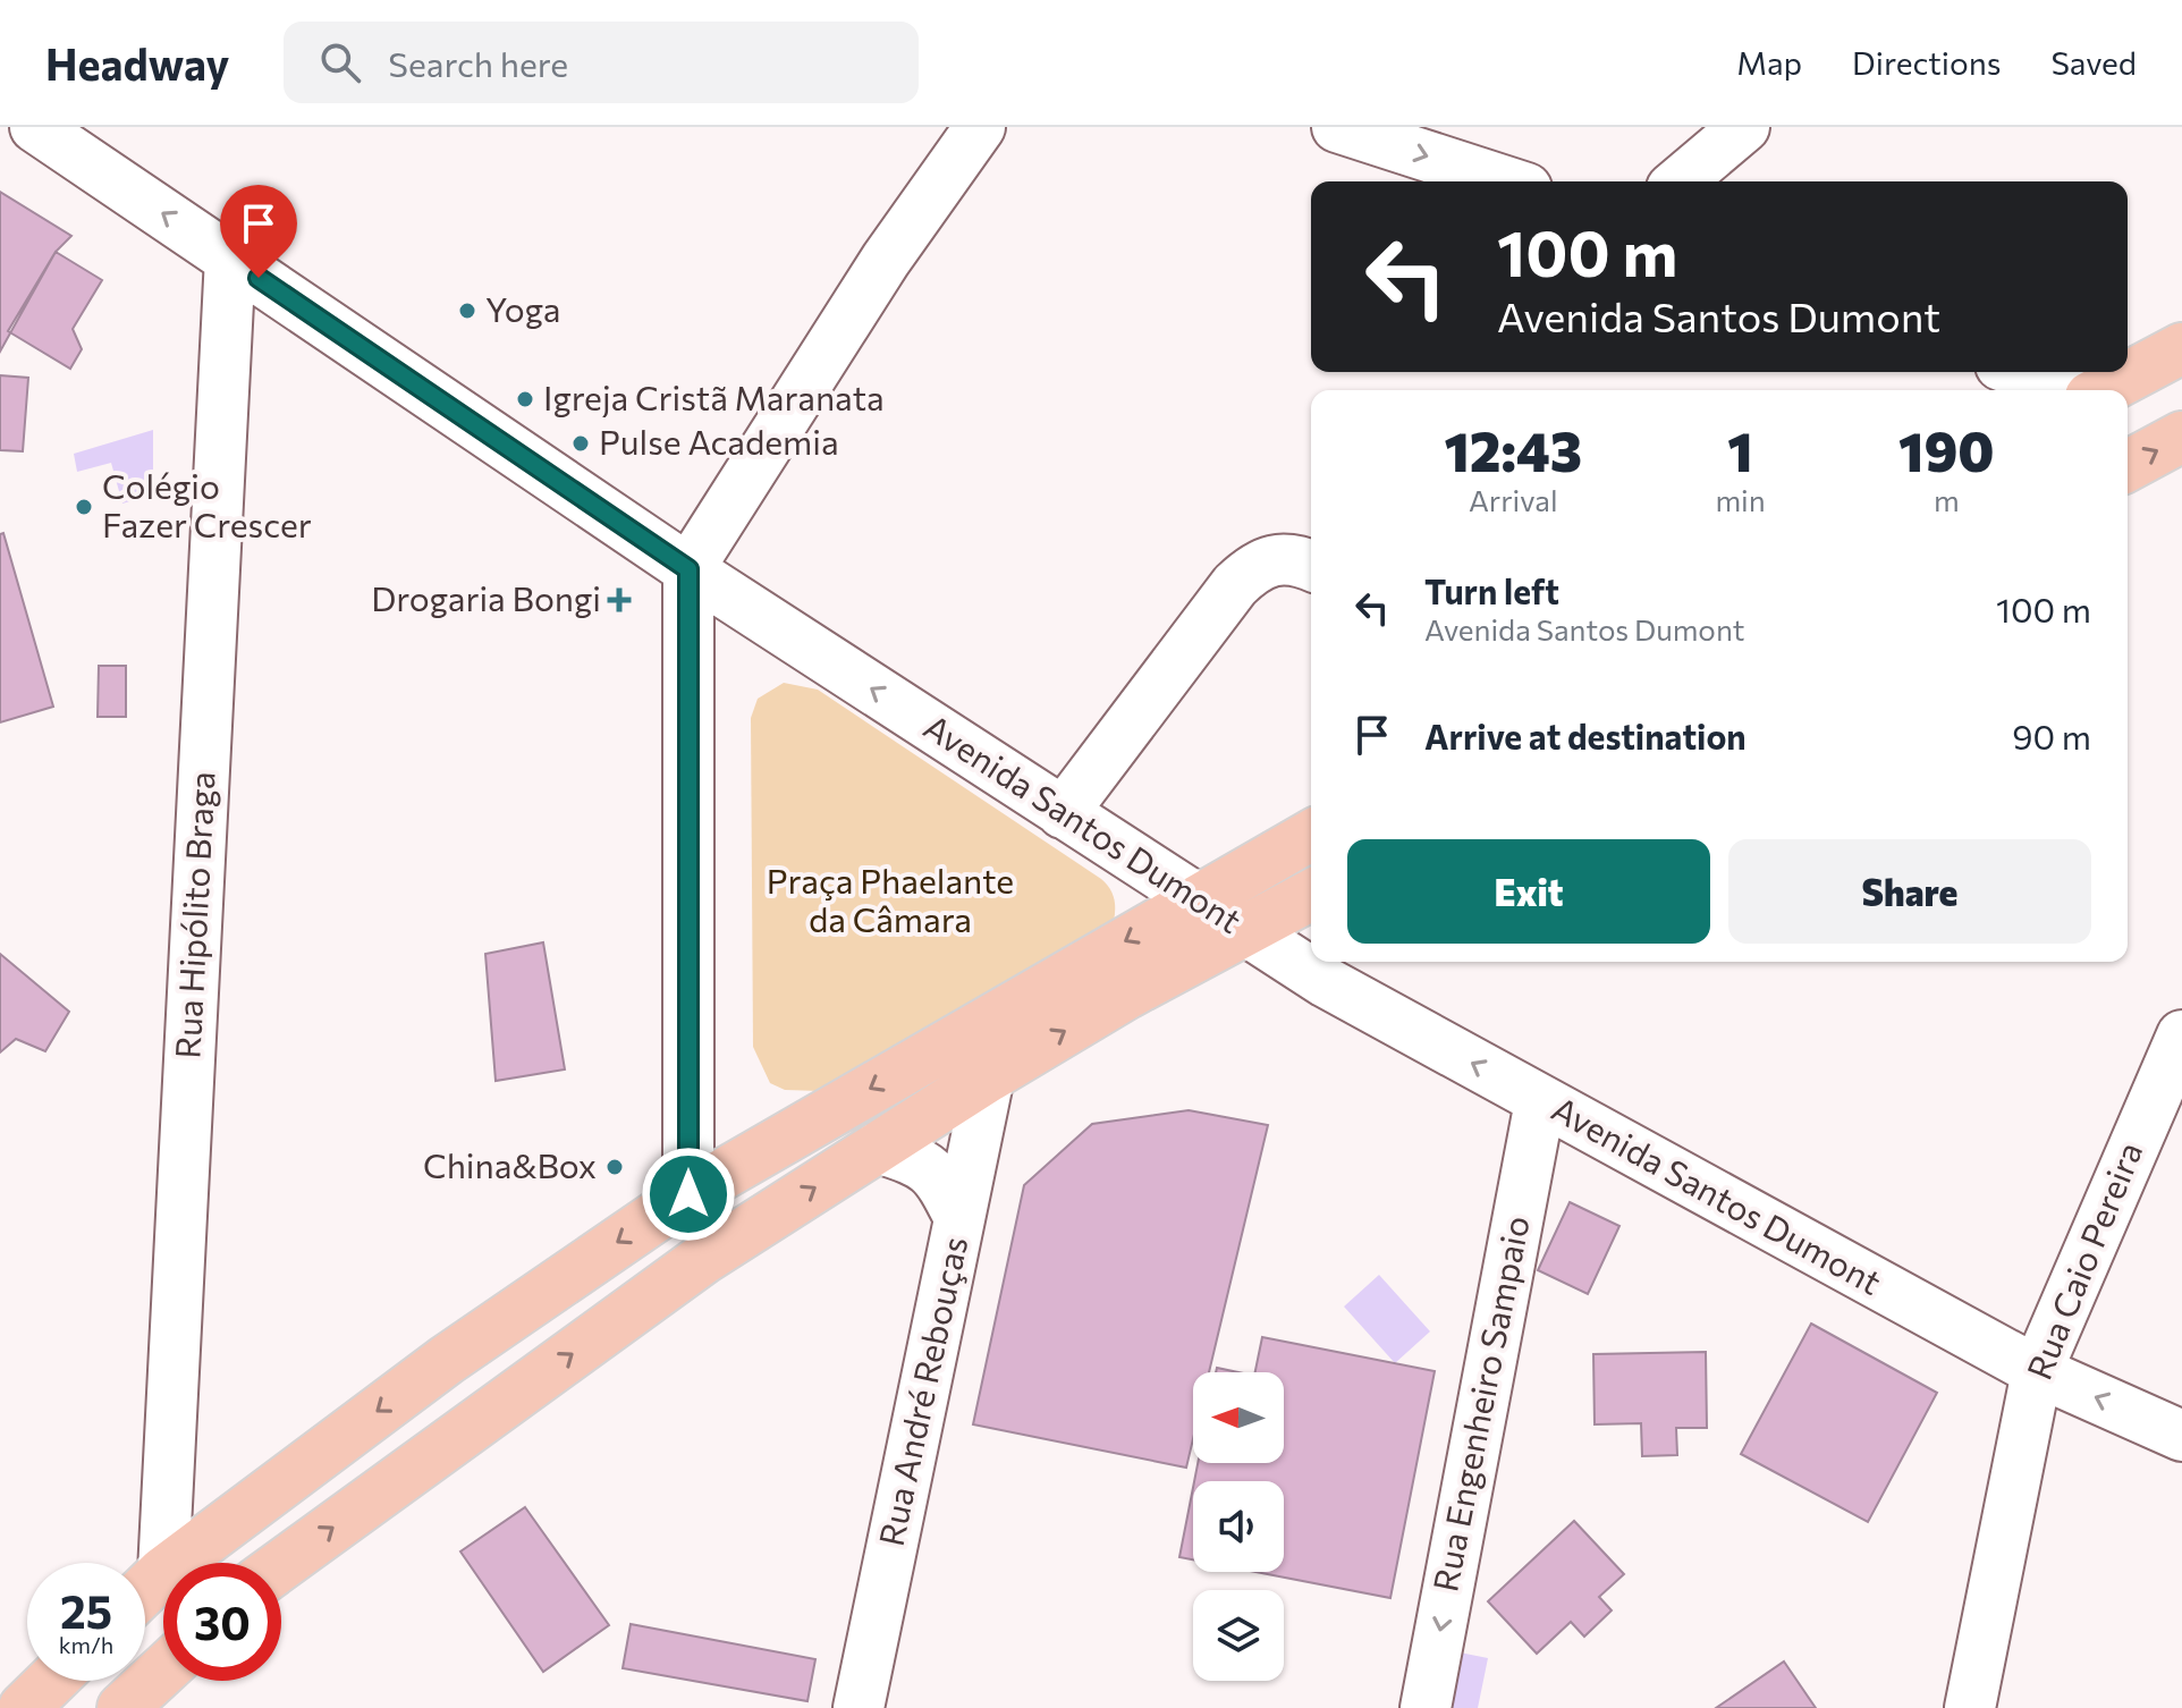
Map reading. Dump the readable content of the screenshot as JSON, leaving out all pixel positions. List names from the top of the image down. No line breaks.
{"streets":{"street":["Avenida Santos Dumont","Rua Hipólito Braga","Rua Caio Pereira","Rua André Rebouças","Rua Engenheiro Sampaio"]},"crossings":[["Avenida Santos Dumont","Rua Hipólito Braga"],["Avenida Santos Dumont","Rua Caio Pereira"],["Avenida Santos Dumont","Rua Engenheiro Sampaio"]],"one_way":["Avenida Santos Dumont","Rua Engenheiro Sampaio"],"parks":["Praça Phaelante da Câmara"],"places":{"other":["Yoga","Igreja Cristã Maranata","Pulse Academia","Colégio Fazer Crescer","China&Box"],"health":["Drogaria Bongi"]},"north":"left","page":{"header":"Headway","search":"Search here","nav":["Map","Directions","Saved"],"turn":["100 m","Avenida Santos Dumont"],"eta":["12:43","Arrival","1","min","190","m"],"list":[{"name":"Turn left","note":"Avenida Santos Dumont","value":"100 m"},{"name":"Arrive at destination","value":"90 m"}],"buttons":["Exit","Share"],"speed":"25 km/h","limit":"30"}}
